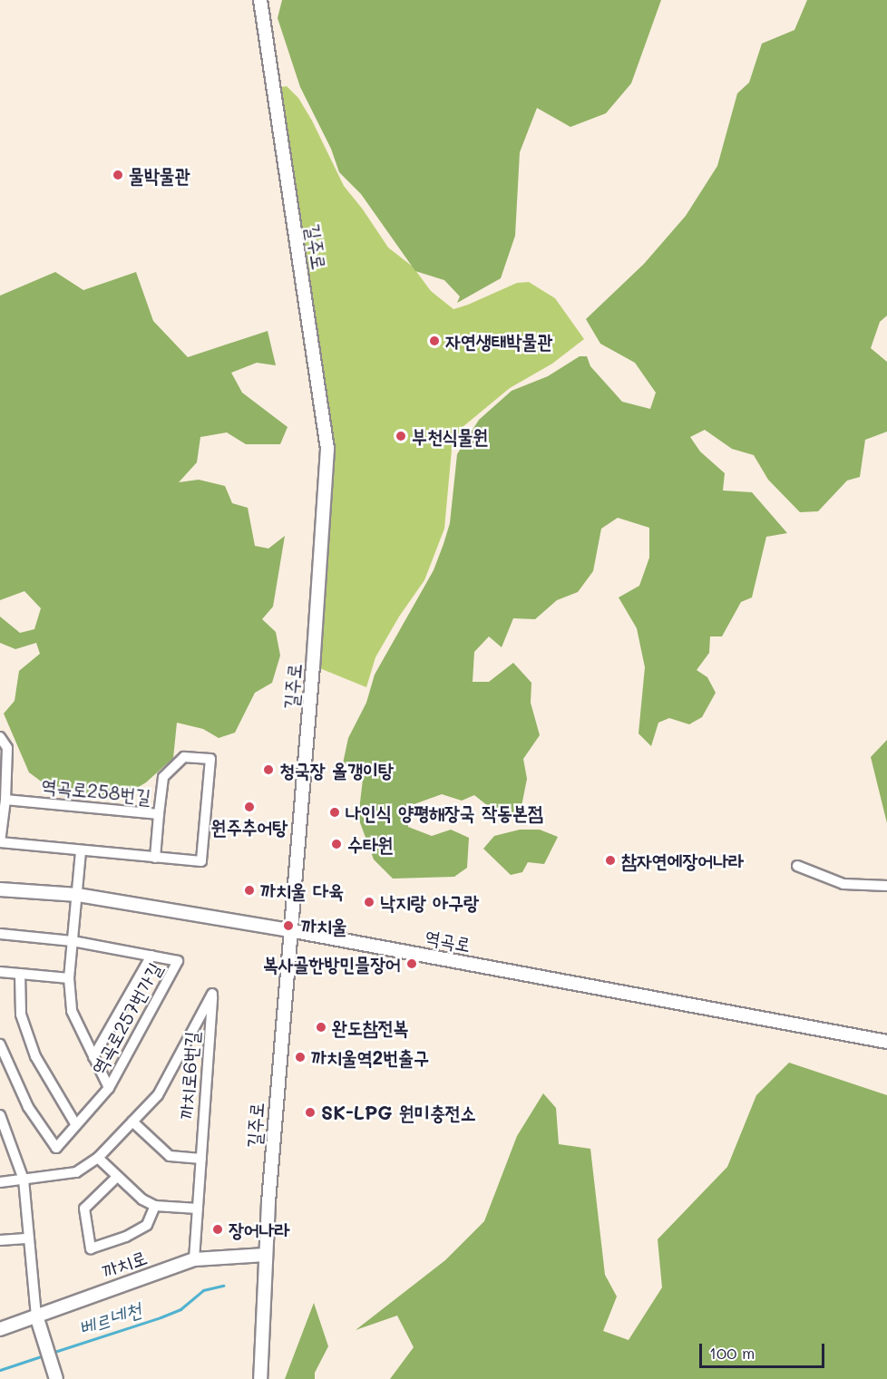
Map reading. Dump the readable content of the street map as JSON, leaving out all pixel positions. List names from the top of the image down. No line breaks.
{"streets":{"street":["길주로","역곡로258번길","역곡로","역곡로257번가길","까치로6번길","까치로"]},"crossings":[["길주로","역곡로"],["길주로","까치로"],["까치로6번길","까치로"]],"water":["베르네천"],"places":["물박물관","자연생태박물관","부천식물원","청국장 올갱이탕","원주추어탕","나인식 양평해장국 작동본점","수타원","참자연에장어나라","까치울 다육","낙지랑 아구랑","까치울","복사골한방민믈장어","완도참전복","까치울역2번출구","SK-LPG 원미충전소","장어나라"],"scale_bar":"100 m"}
